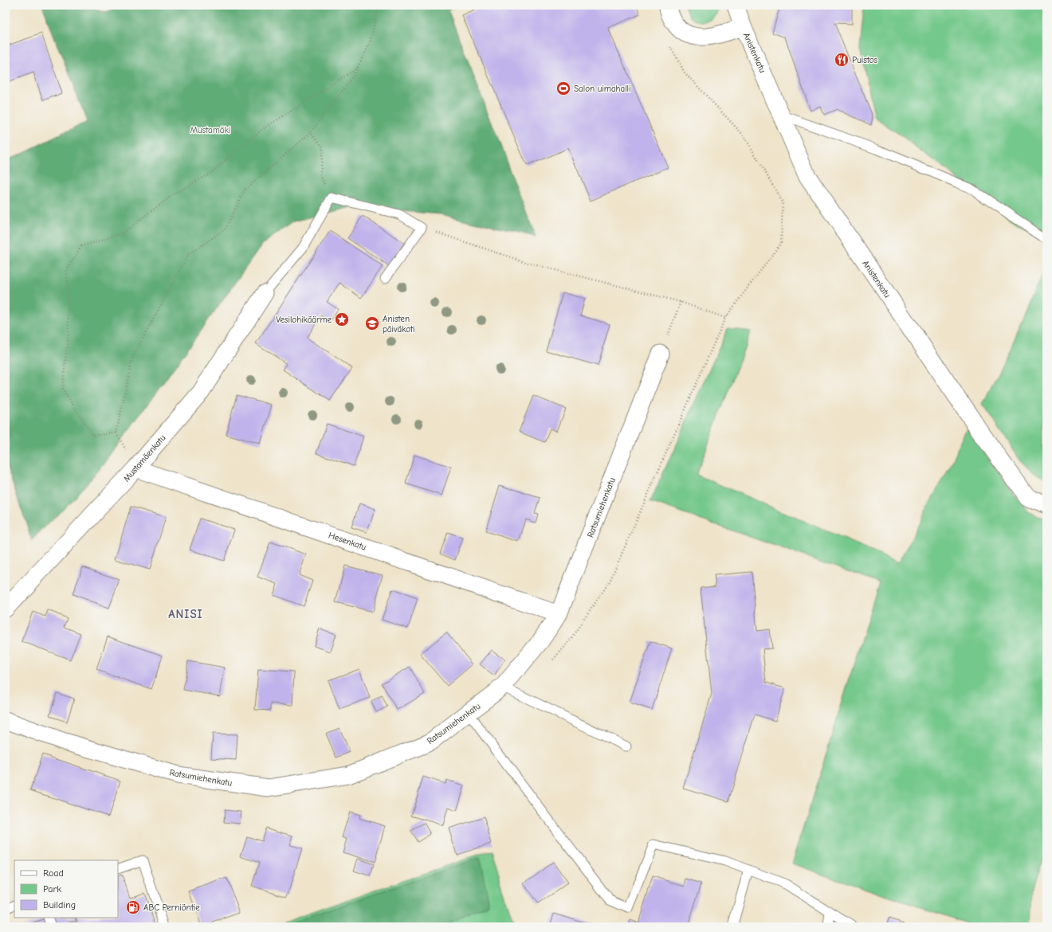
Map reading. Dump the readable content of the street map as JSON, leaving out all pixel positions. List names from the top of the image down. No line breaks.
{"streets":{"street":["Anistenkatu","Mustamäenkatu","Ratsumiehenkatu","Hesenkatu"]},"crossings":[["Mustamäenkatu","Hesenkatu"],["Ratsumiehenkatu","Hesenkatu"]],"districts":["ANISI"],"parks":["Mustamäki"],"places":{"restaurant":["Puistos"],"sports":["Salon uimahalli"],"place":["Vesilohikäärme"],"school or university":["Anisten päiväkoti"],"fuel station":["ABC Perniöntie"]},"legend":["Road","Park","Building"]}
